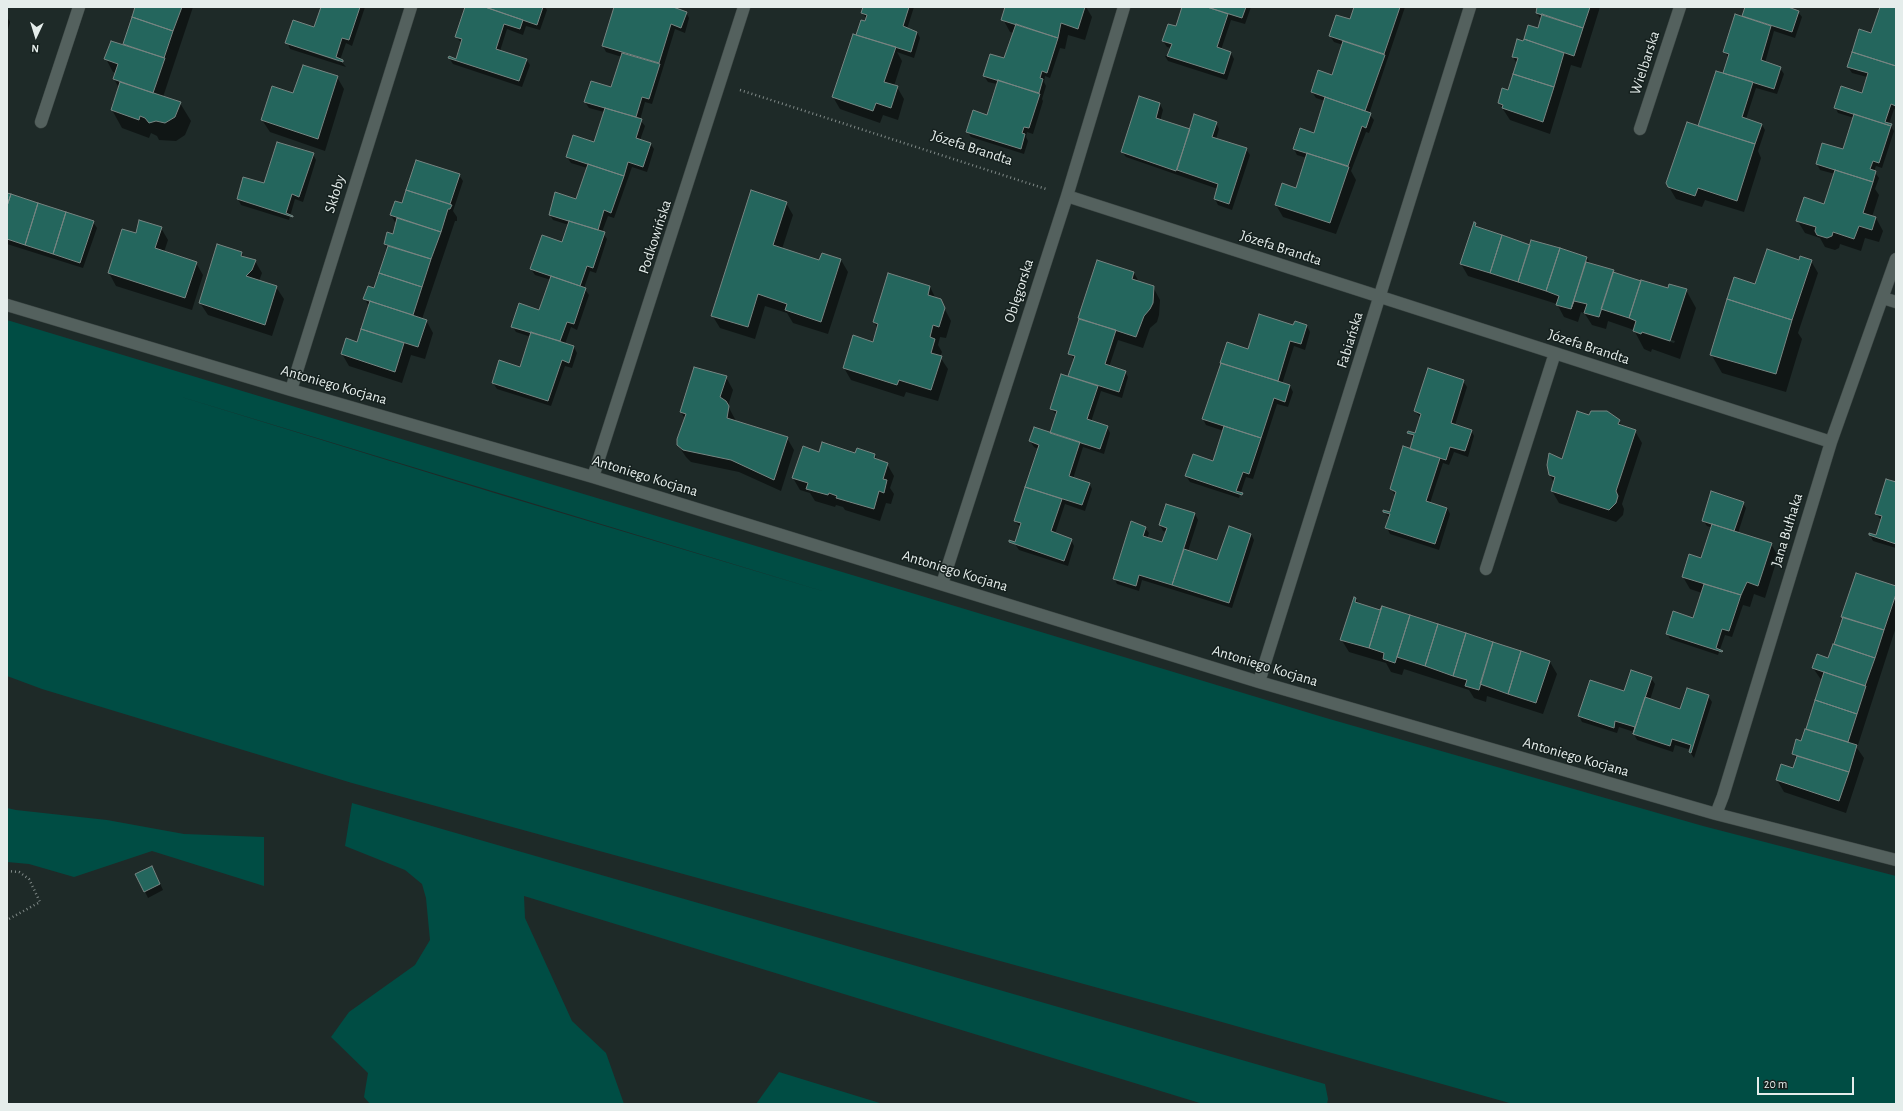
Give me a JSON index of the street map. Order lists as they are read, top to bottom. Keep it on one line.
{"streets":{"street":["Wielbarska","Józefa Brandta","Skłoby","Podkowińska","Oblęgorska","Fabiańska","Antoniego Kocjana","Jana Bułhaka"]},"crossings":[["Józefa Brandta","Podkowińska"],["Józefa Brandta","Oblęgorska"],["Józefa Brandta","Fabiańska"],["Józefa Brandta","Jana Bułhaka"],["Skłoby","Antoniego Kocjana"],["Podkowińska","Antoniego Kocjana"],["Oblęgorska","Antoniego Kocjana"],["Fabiańska","Antoniego Kocjana"],["Antoniego Kocjana","Jana Bułhaka"]],"scale_bar":"20 m","north":"bottom"}
